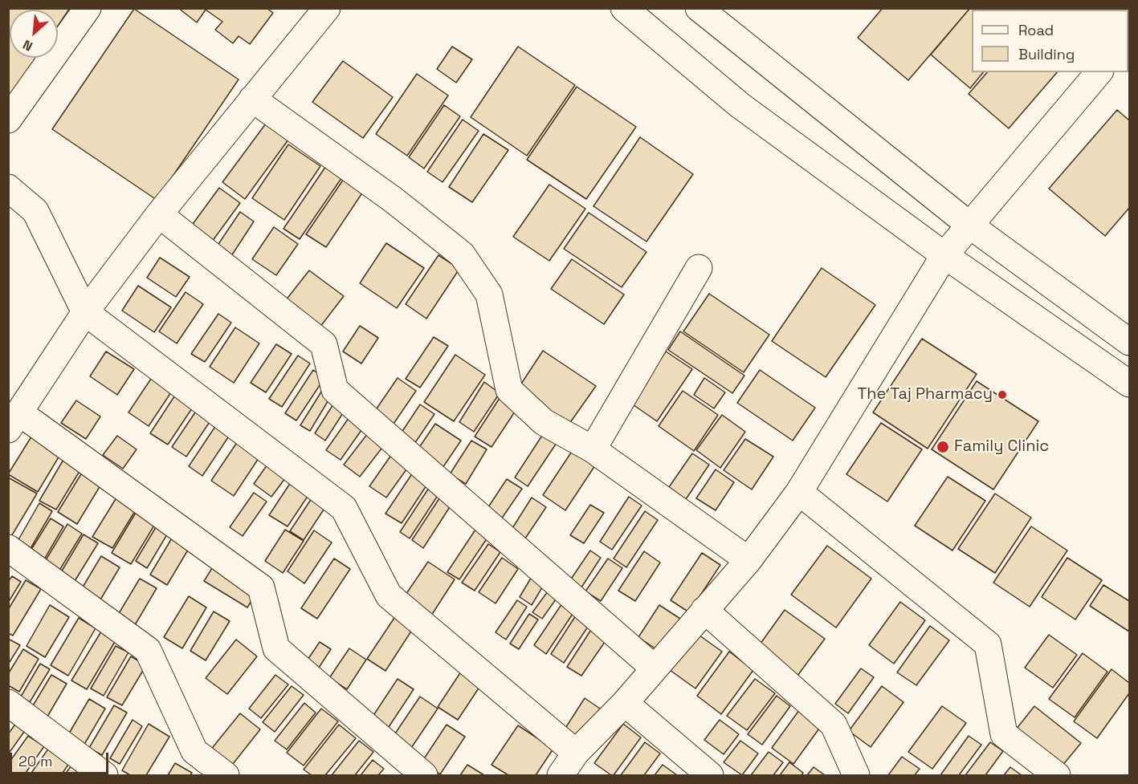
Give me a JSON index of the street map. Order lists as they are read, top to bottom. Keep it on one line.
{"places":["The Taj Pharmacy","Family Clinic"],"legend":["Road","Building"],"scale_bar":"20 m","north":"bottom left"}
